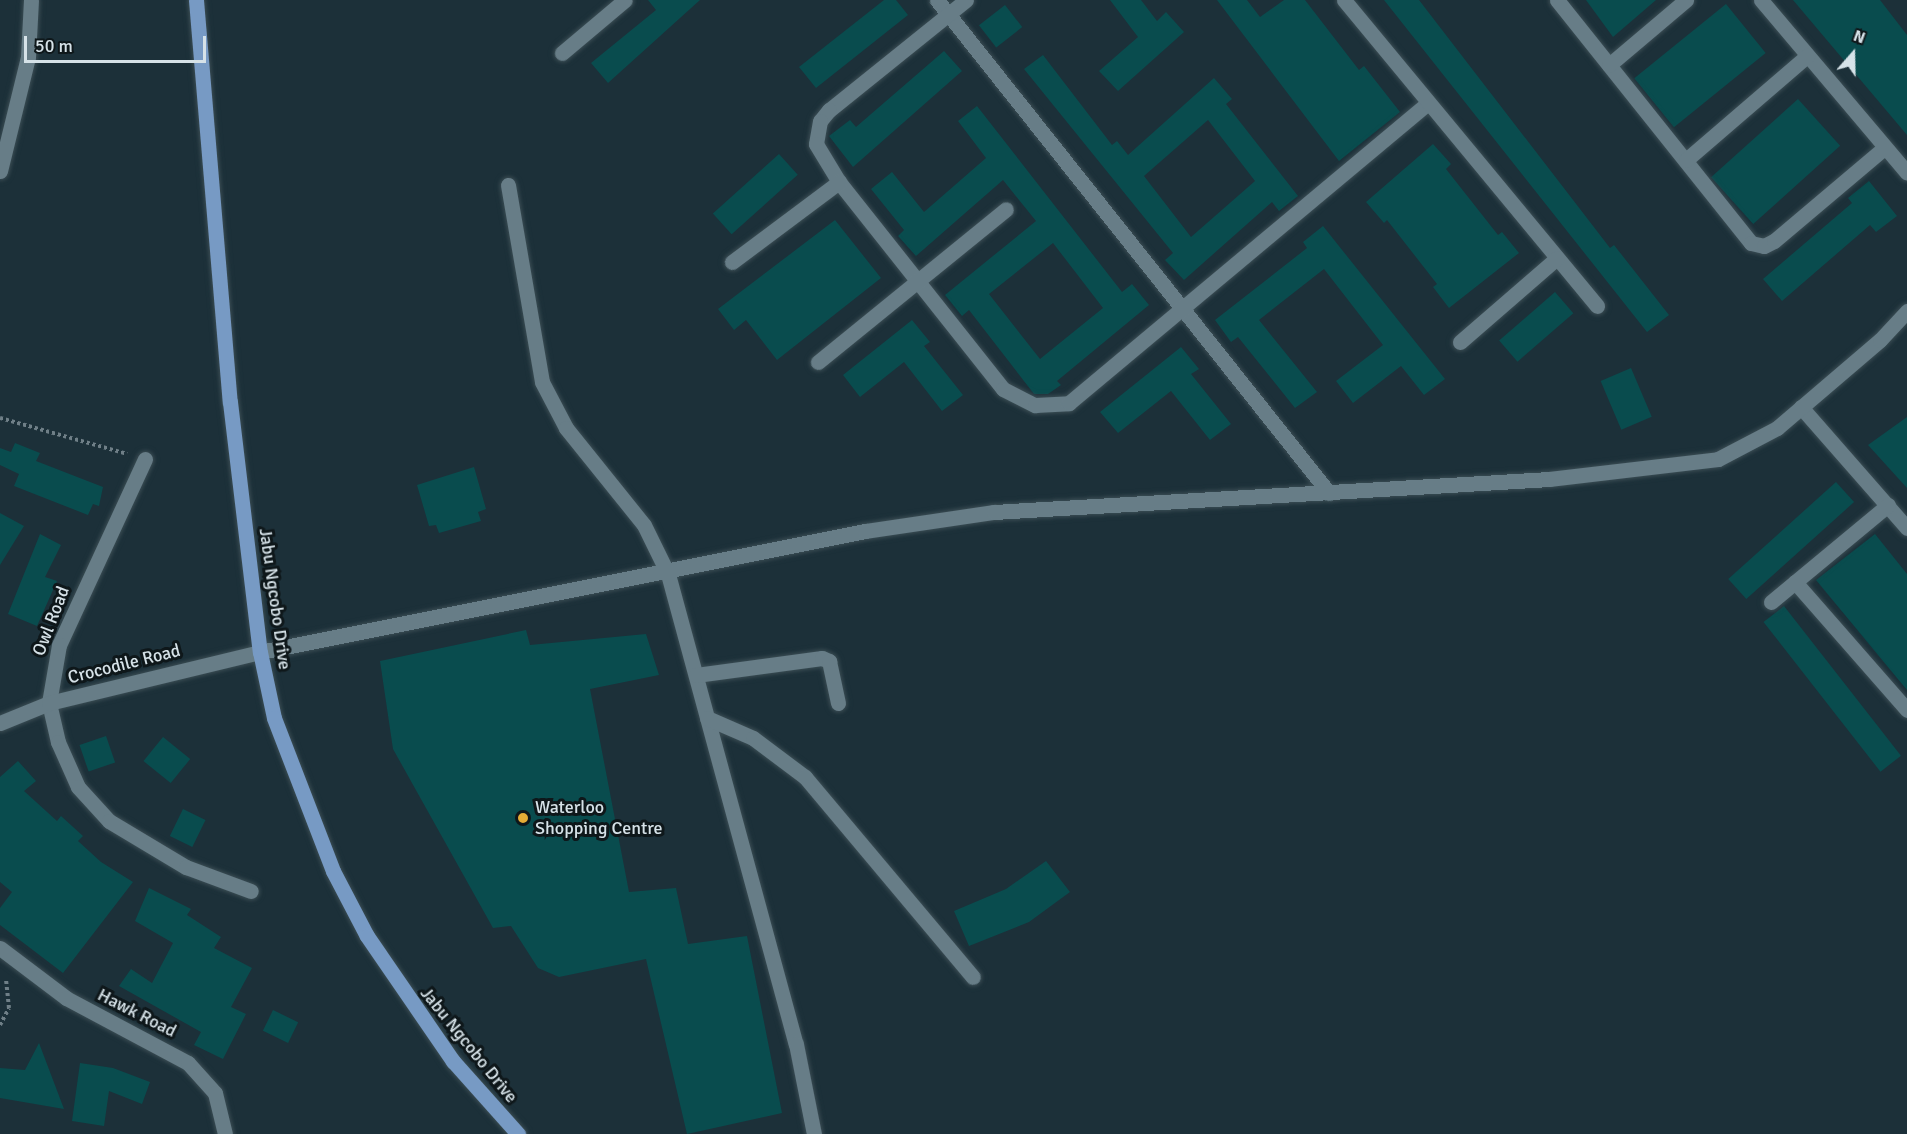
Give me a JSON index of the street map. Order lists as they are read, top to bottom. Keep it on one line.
{"streets":{"main road":["Jabu Ngcobo Drive"],"street":["Owl Road","Crocodile Road","Hawk Road"]},"crossings":[["Jabu Ngcobo Drive","Crocodile Road"],["Owl Road","Crocodile Road"]],"places":["Waterloo Shopping Centre"],"scale_bar":"50 m","north":"top"}
